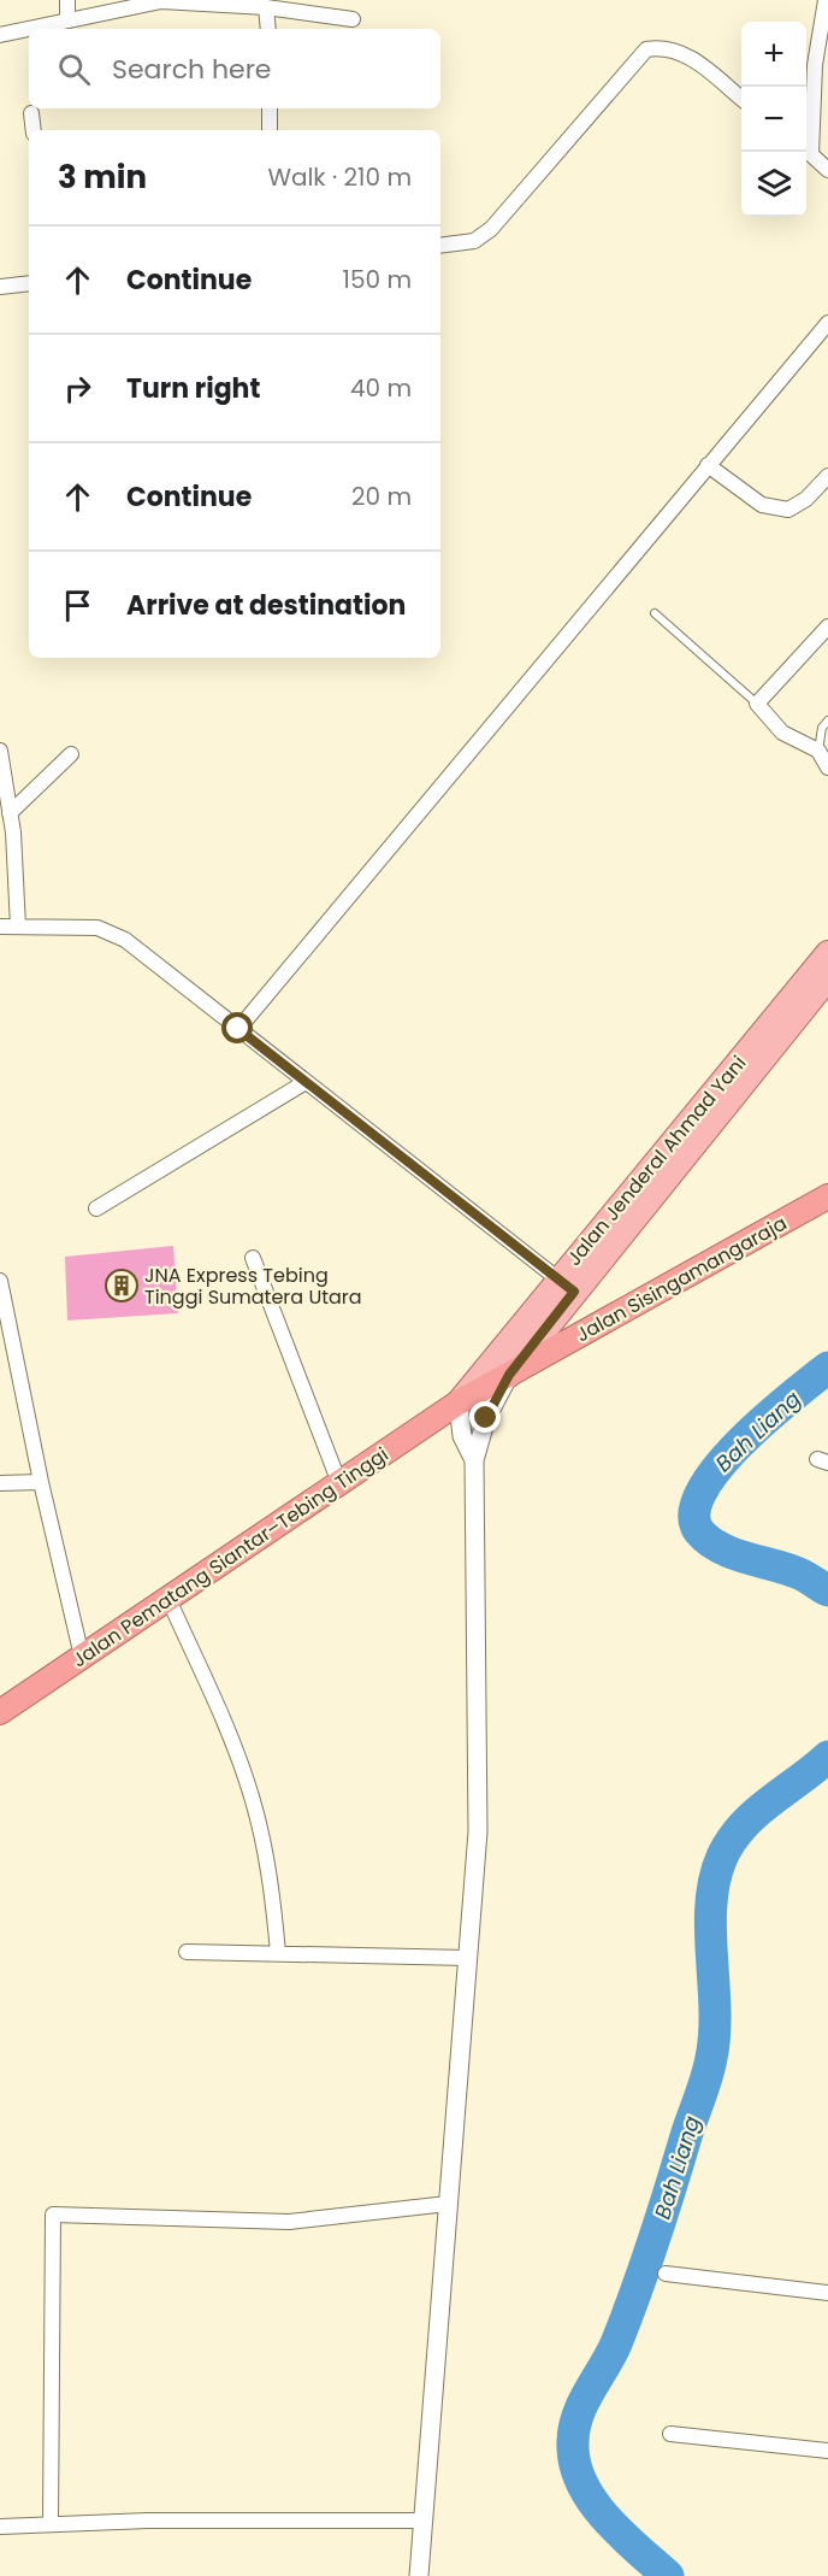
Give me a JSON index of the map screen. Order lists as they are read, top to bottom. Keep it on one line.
{"streets":{"highway":["Jalan Sisingamangaraja","Jalan Pematang Siantar–Tebing Tinggi"],"main road":["Jalan Jenderal Ahmad Yani"]},"crossings":[["Jalan Jenderal Ahmad Yani","Jalan Sisingamangaraja"],["Jalan Jenderal Ahmad Yani","Jalan Pematang Siantar–Tebing Tinggi"],["Jalan Sisingamangaraja","Jalan Pematang Siantar–Tebing Tinggi"]],"water":["Bah Liang"],"places":{"building":["JNA Express Tebing Tinggi Sumatera Utara"]},"page":{"map_buttons":["+","−"],"search":"Search here","heading":["3 min","Walk · 210 m"],"list":[["Continue","150 m"],["Turn right","40 m"],["Continue","20 m"],"Arrive at destination"]}}
